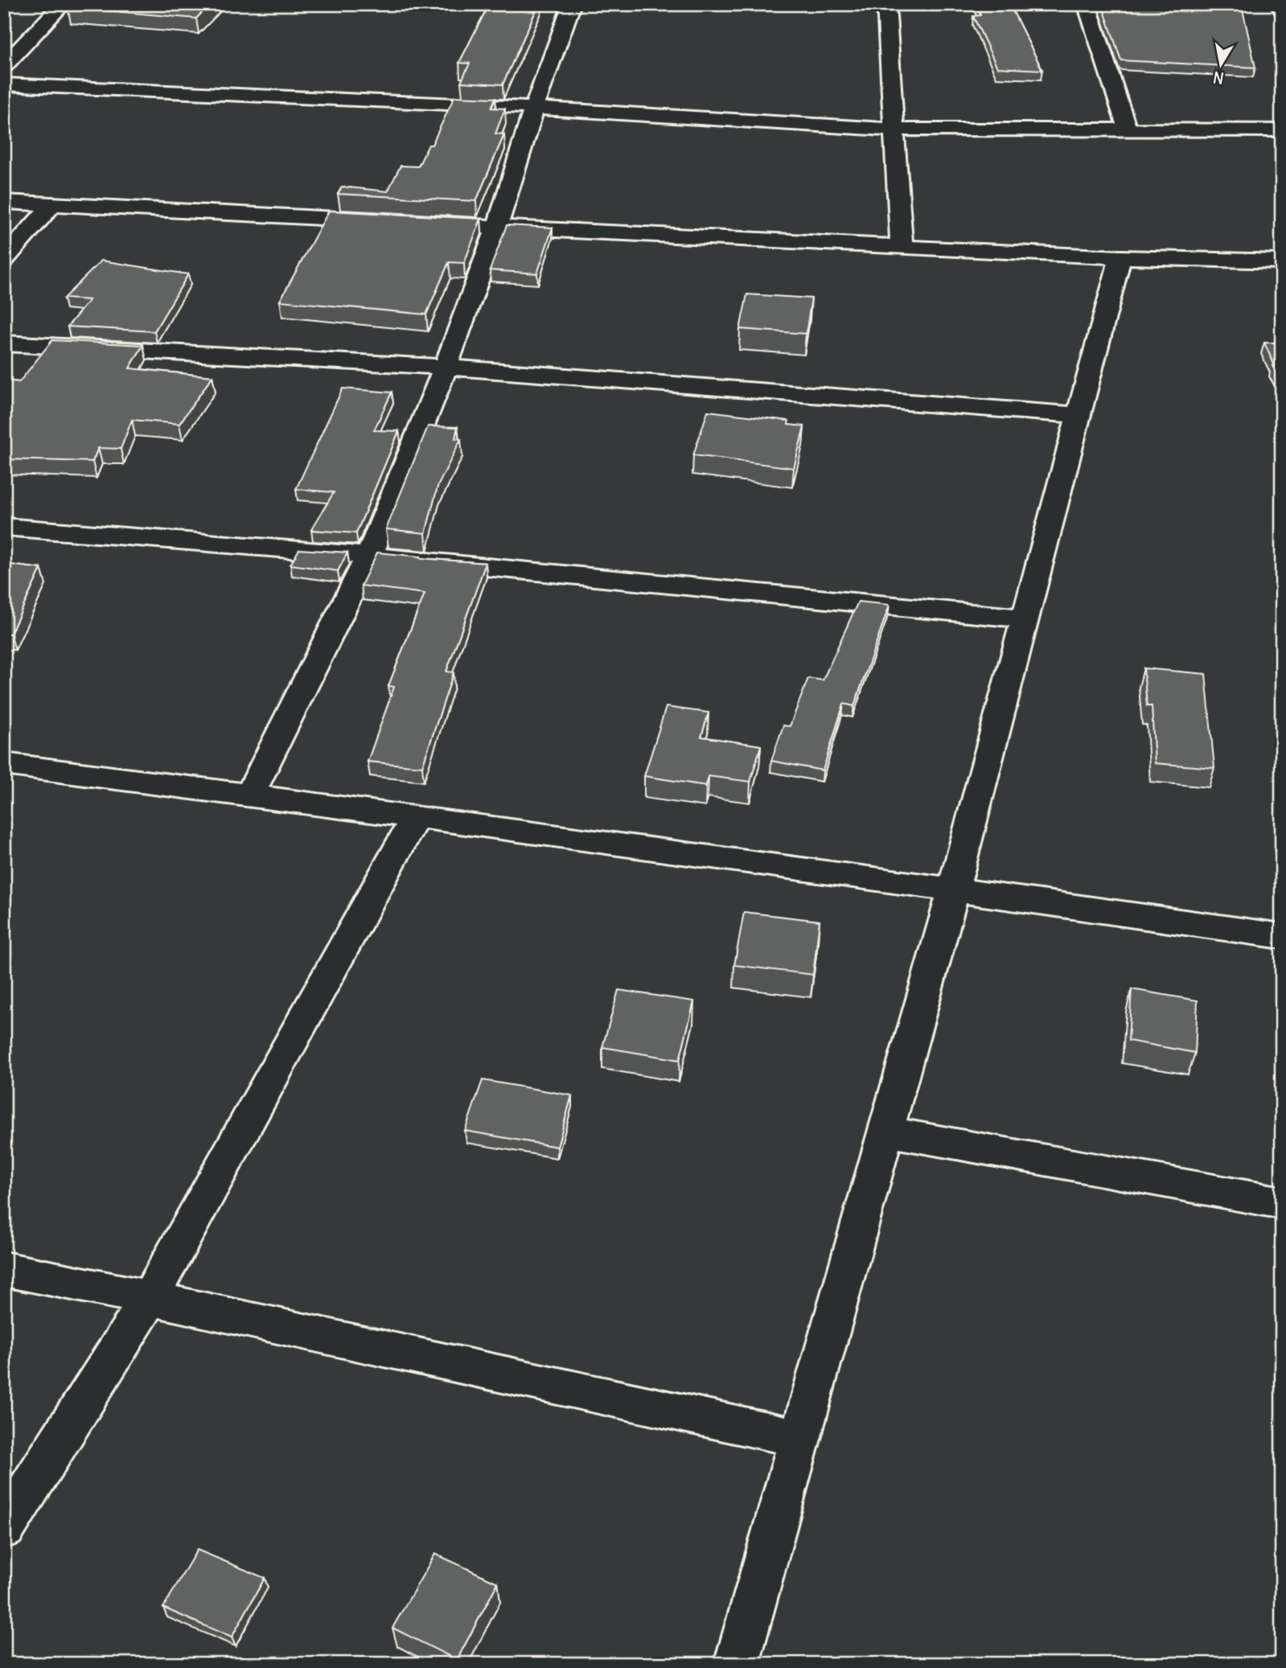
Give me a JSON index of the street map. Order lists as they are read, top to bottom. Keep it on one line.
{"north":"bottom"}
